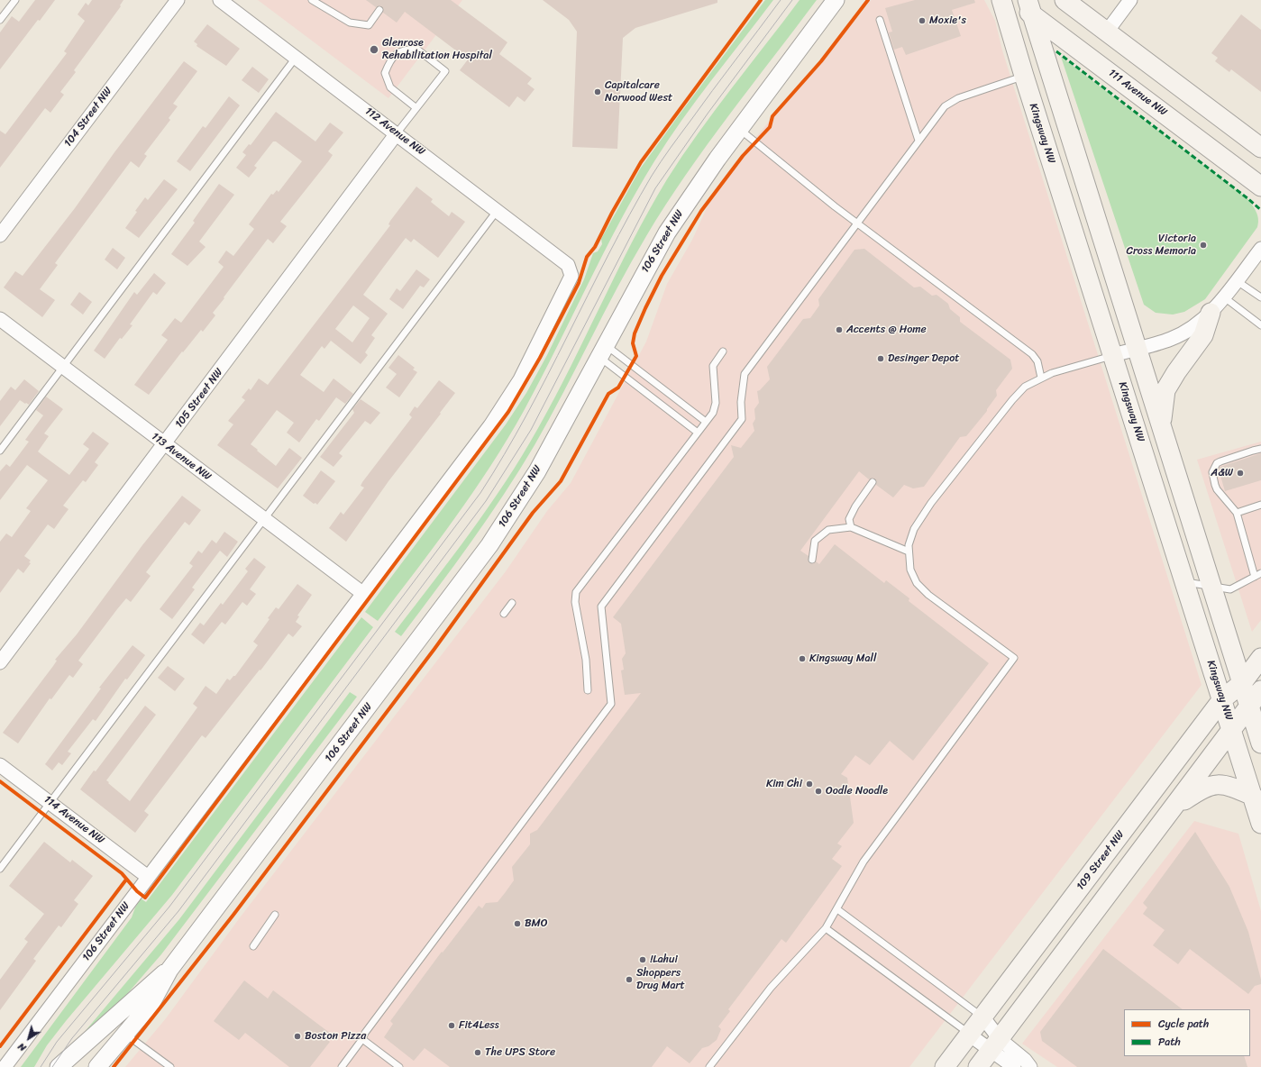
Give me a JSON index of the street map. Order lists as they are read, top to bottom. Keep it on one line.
{"streets":{"main road":["111 Avenue NW","Kingsway NW","109 Street NW"],"street":["104 Street NW","112 Avenue NW","106 Street NW","105 Street NW","113 Avenue NW","114 Avenue NW"]},"crossings":[["112 Avenue NW","106 Street NW"],["112 Avenue NW","105 Street NW"],["Kingsway NW","109 Street NW"],["106 Street NW","113 Avenue NW"],["106 Street NW","114 Avenue NW"],["105 Street NW","113 Avenue NW"]],"places":["Moxie's","Glenrose Rehabilitation Hospital","Capitalcare Norwood West","Victoria Cross Memoria","Accents @ Home","Desinger Depot","A&W","Kingsway Mall","Kim Chi","Oodle Noodle","BMO","!Lahui","Shoppers Drug Mart","Fit4Less","Boston Pizza","The UPS Store"],"legend":["Cycle path","Path"],"north":"bottom left"}
